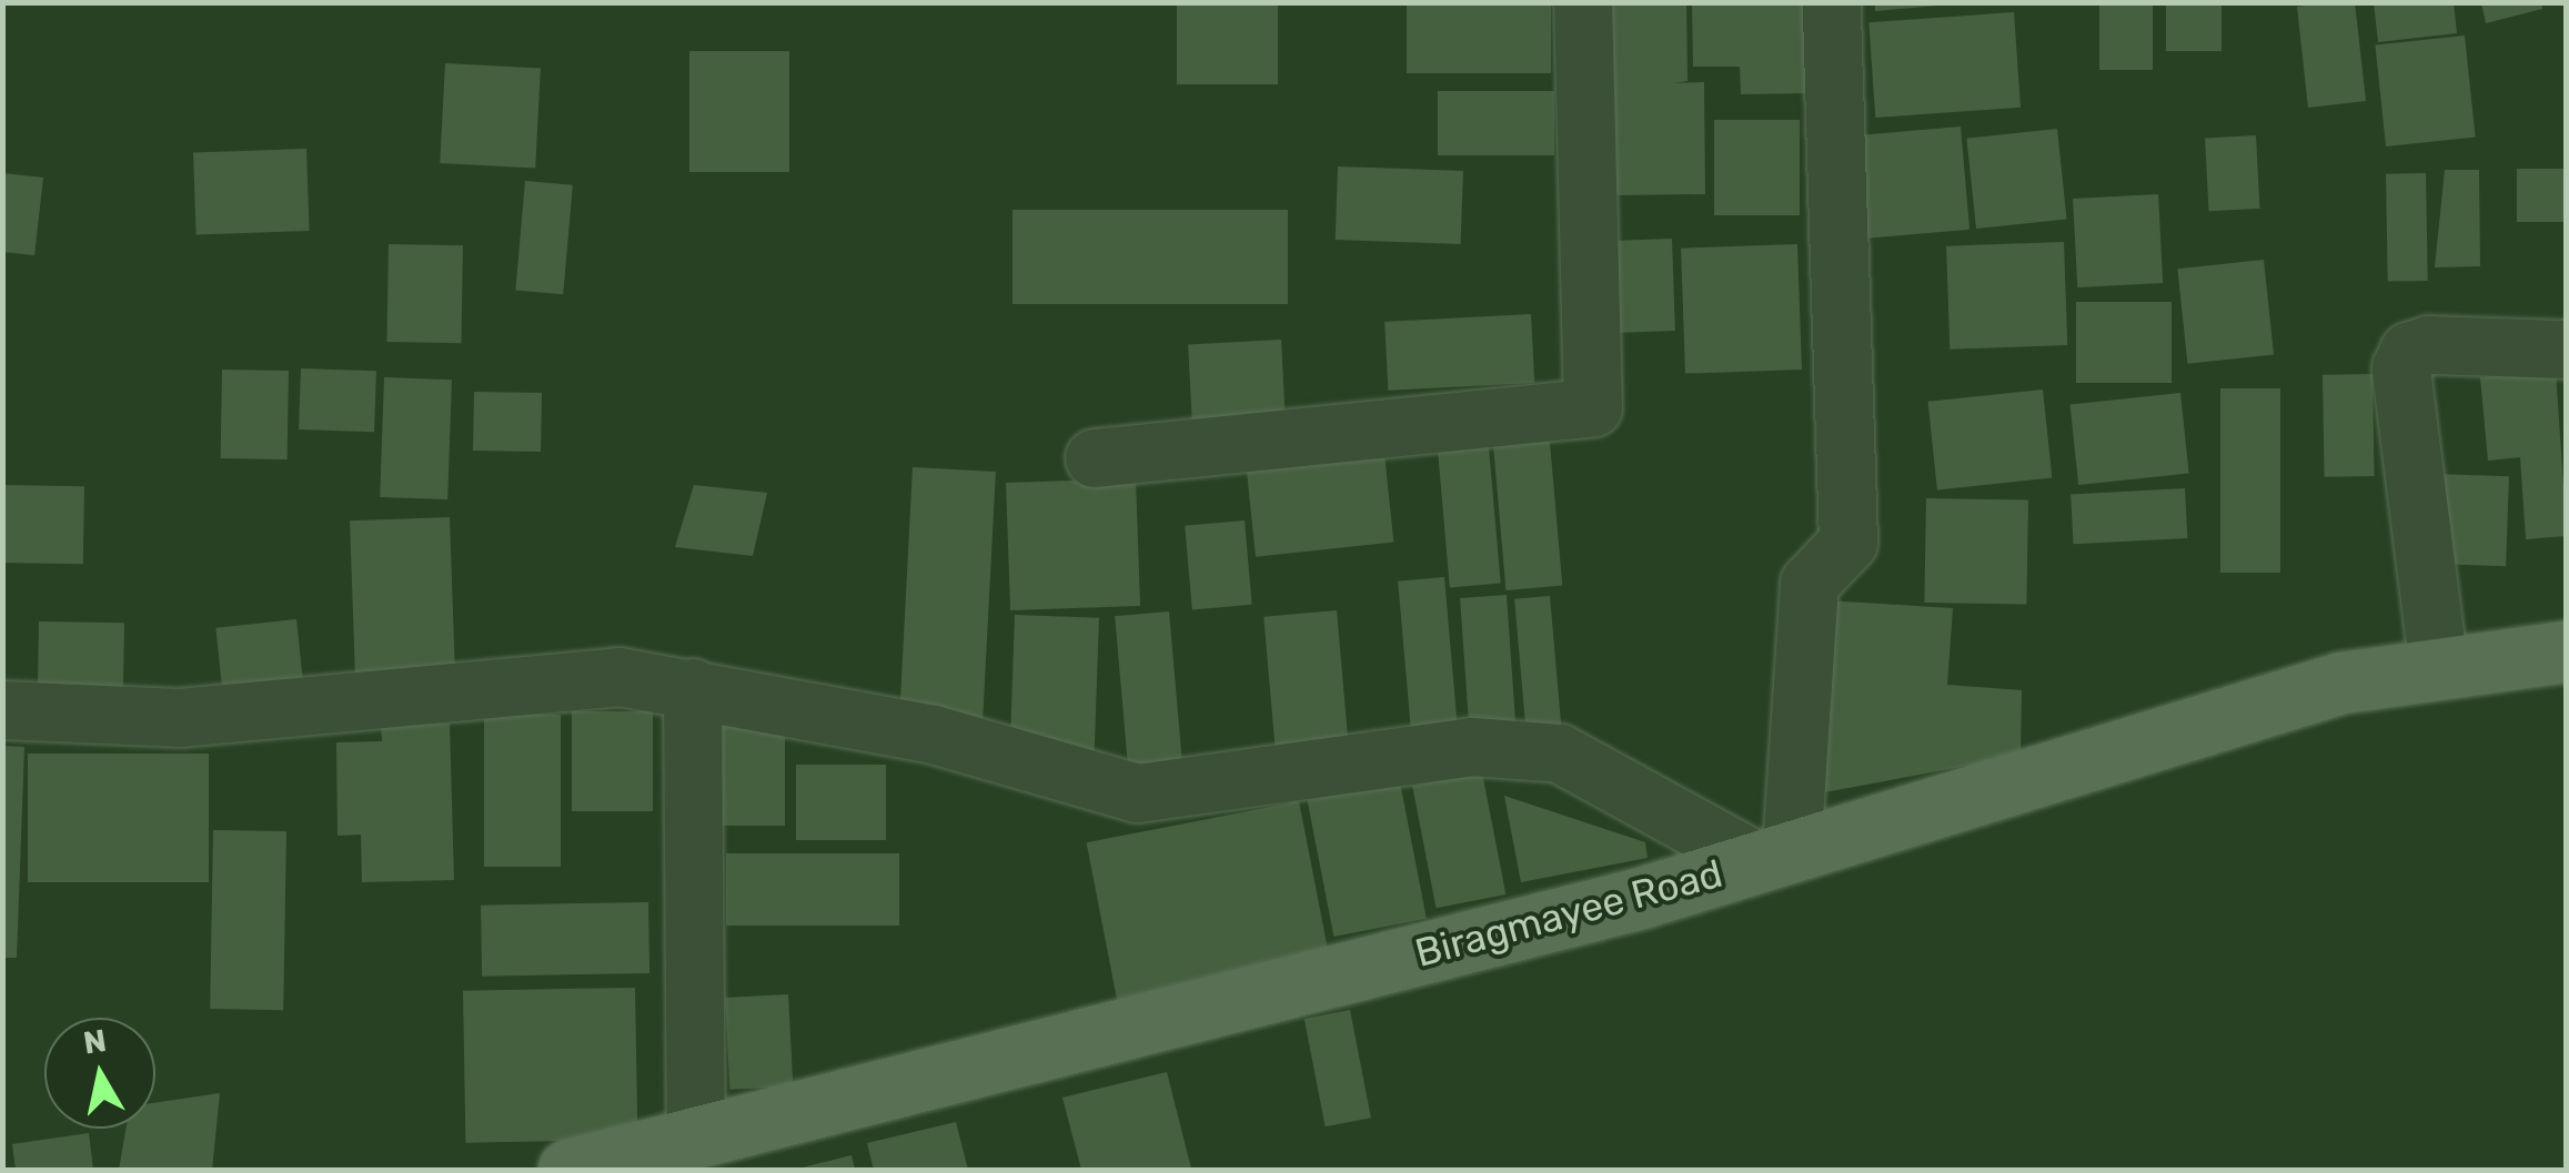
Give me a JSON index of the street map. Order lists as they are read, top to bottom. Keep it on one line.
{"streets":{"main road":["Biragmayee Road"]},"north":"top"}
